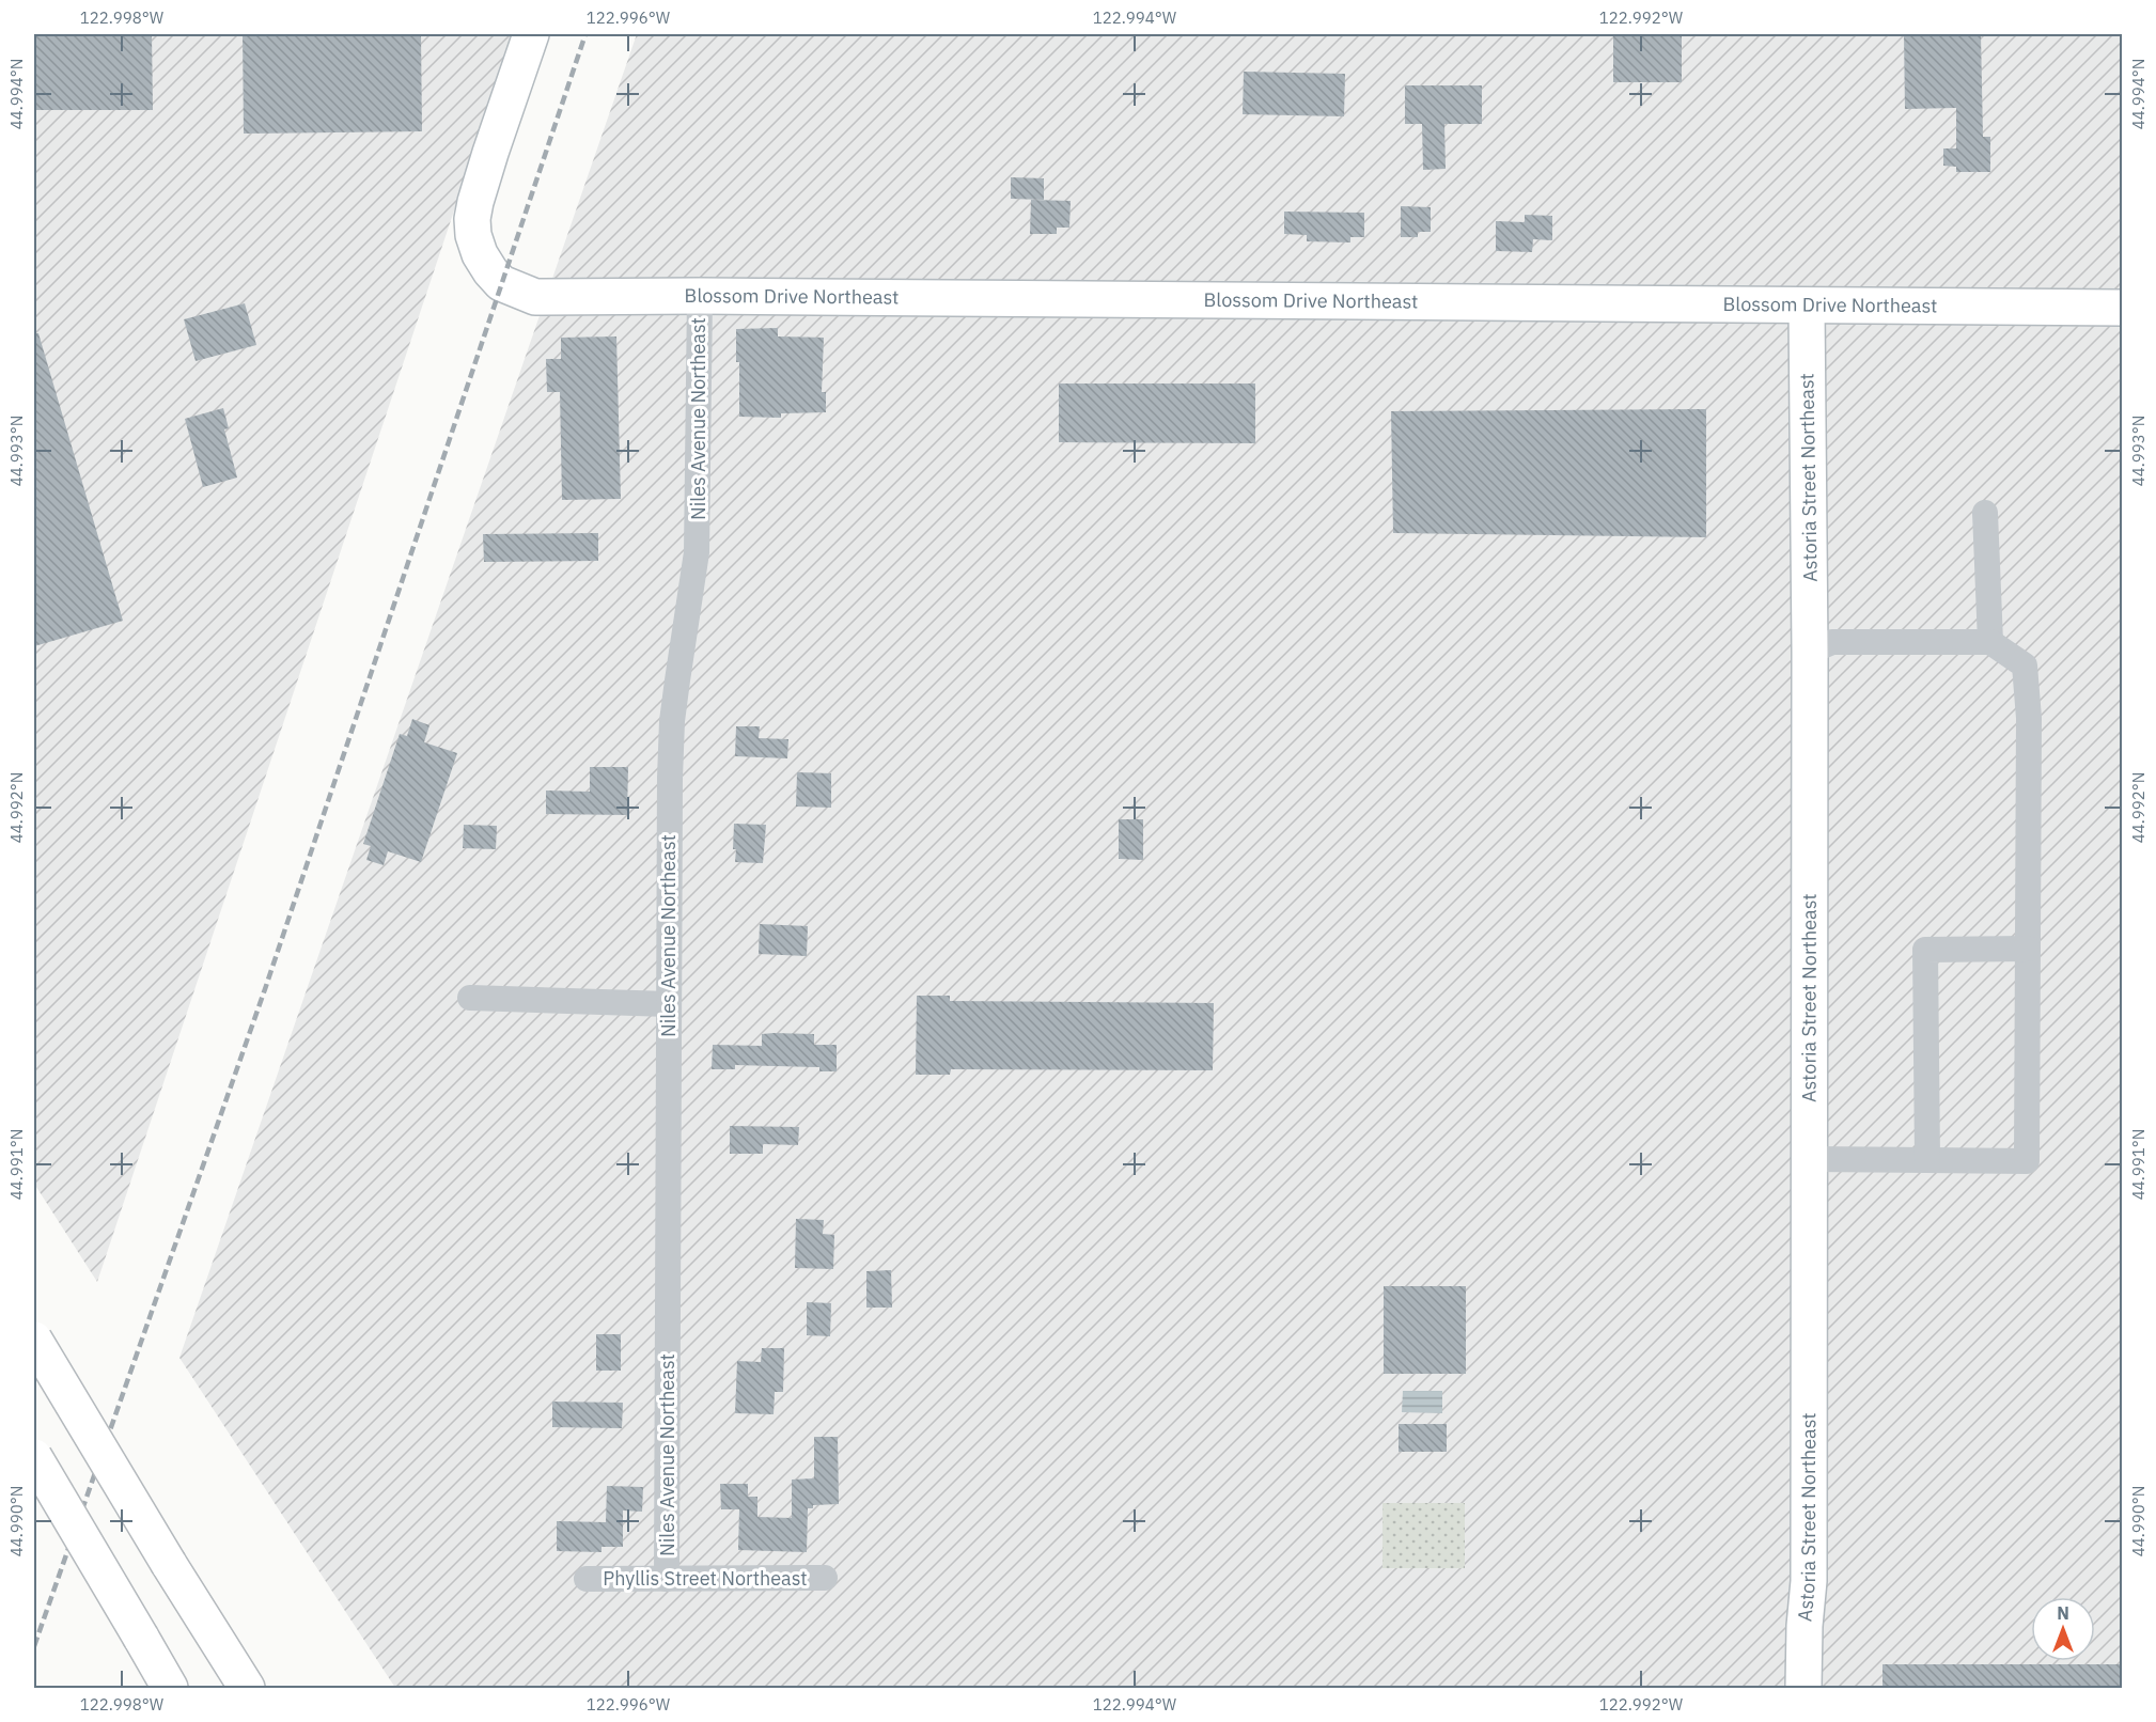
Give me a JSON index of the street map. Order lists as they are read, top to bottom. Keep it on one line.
{"streets":{"main road":["Blossom Drive Northeast","Astoria Street Northeast"],"street":["Niles Avenue Northeast","Phyllis Street Northeast"]},"crossings":[["Blossom Drive Northeast","Niles Avenue Northeast"],["Blossom Drive Northeast","Astoria Street Northeast"],["Niles Avenue Northeast","Phyllis Street Northeast"]],"north":"top","coordinates":["122.998°W","122.996°W","122.994°W","122.992°W","44.994°N","44.993°N","44.992°N","44.991°N","44.990°N"]}
